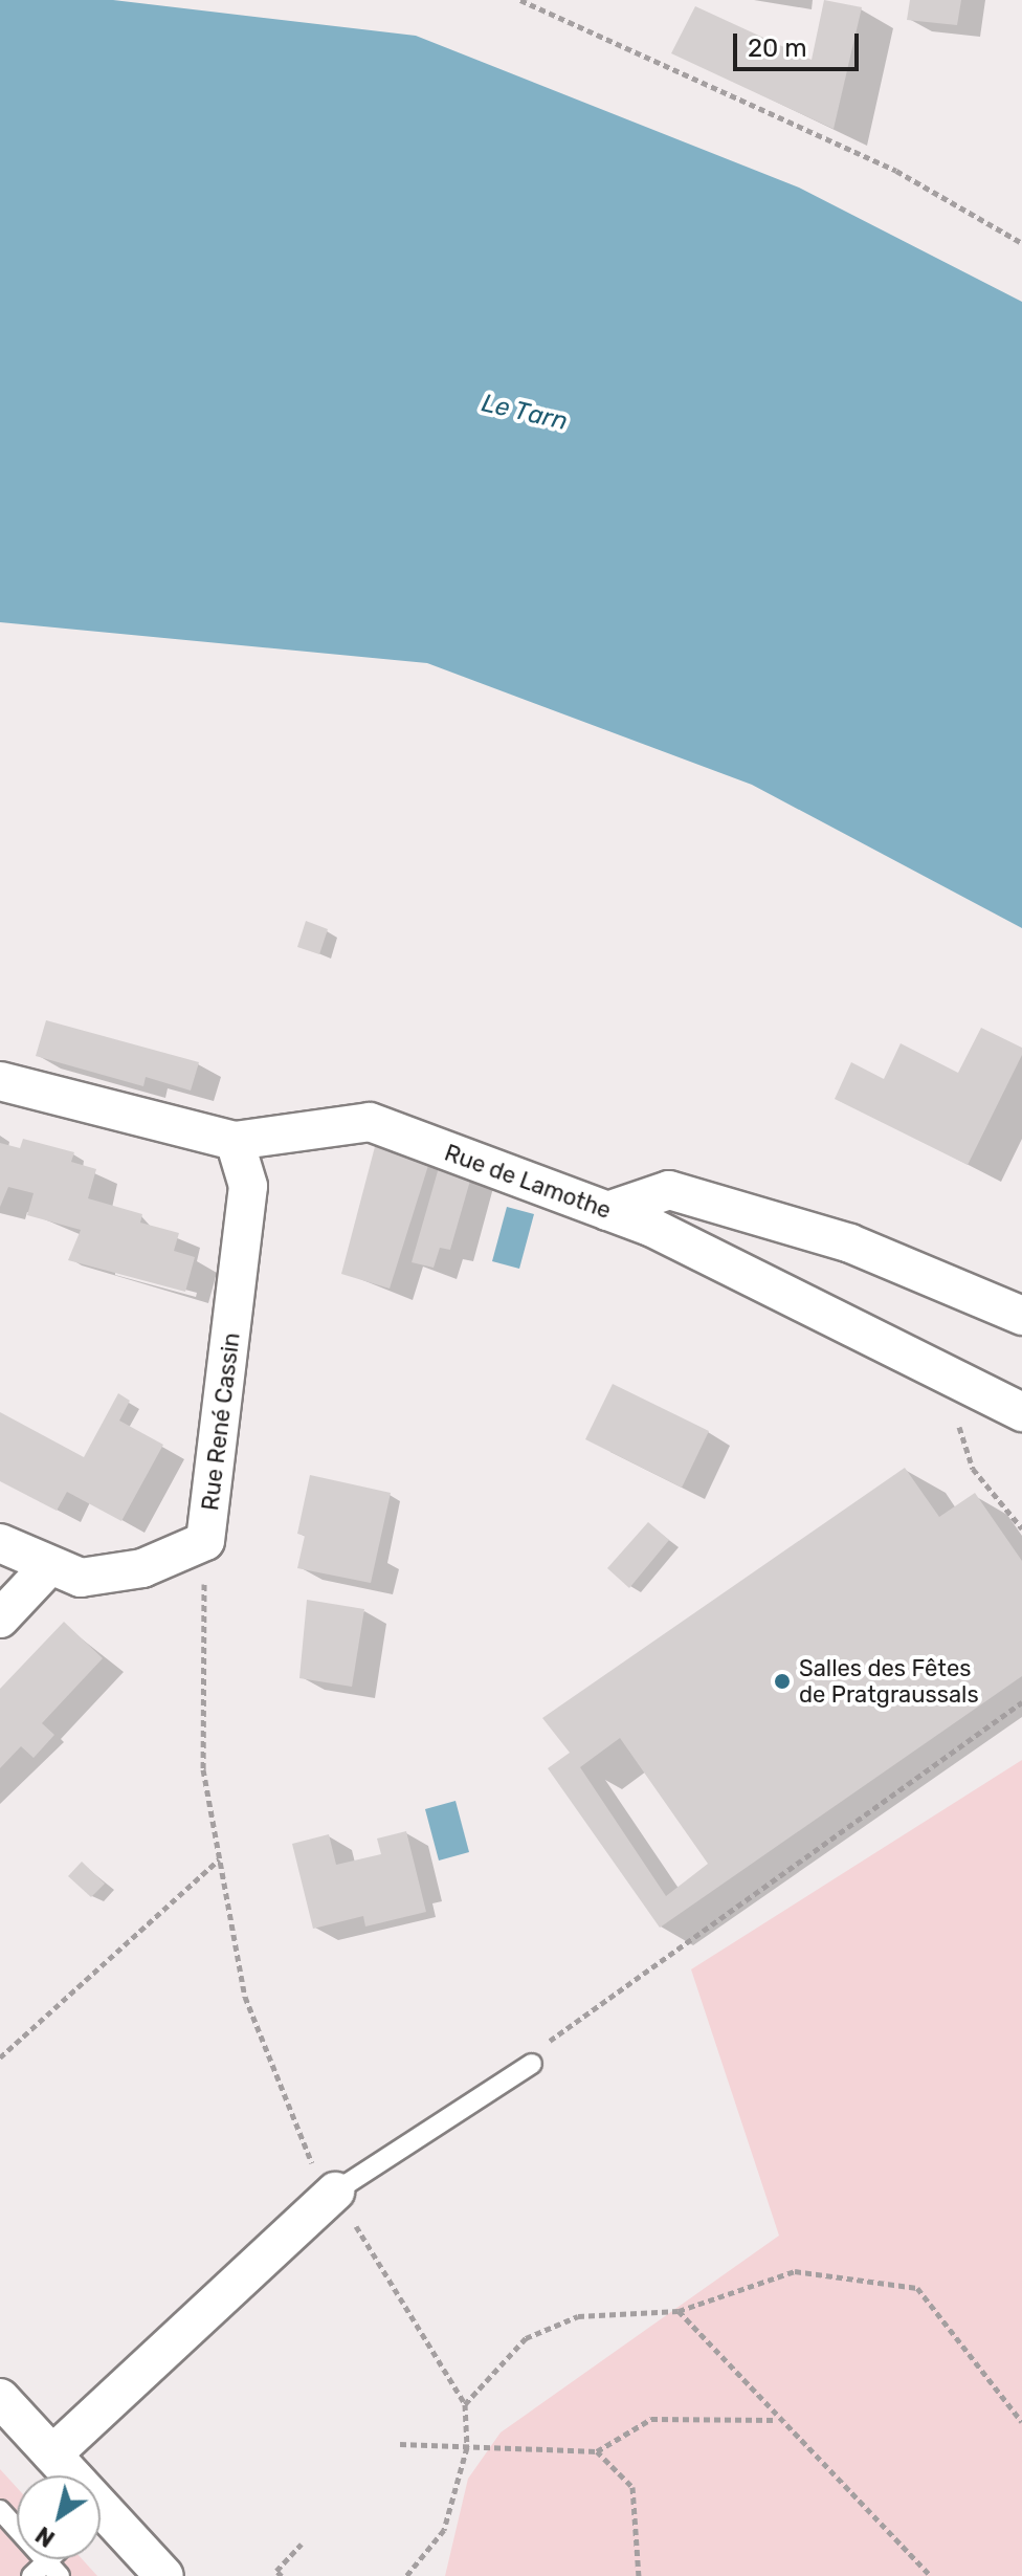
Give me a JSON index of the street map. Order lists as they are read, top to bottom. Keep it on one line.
{"streets":{"street":["Rue de Lamothe","Rue René Cassin"]},"crossings":[["Rue de Lamothe","Rue René Cassin"]],"water":["Le Tarn"],"places":["Salles des Fêtes de Pratgraussals"],"scale_bar":"20 m","north":"bottom left"}
